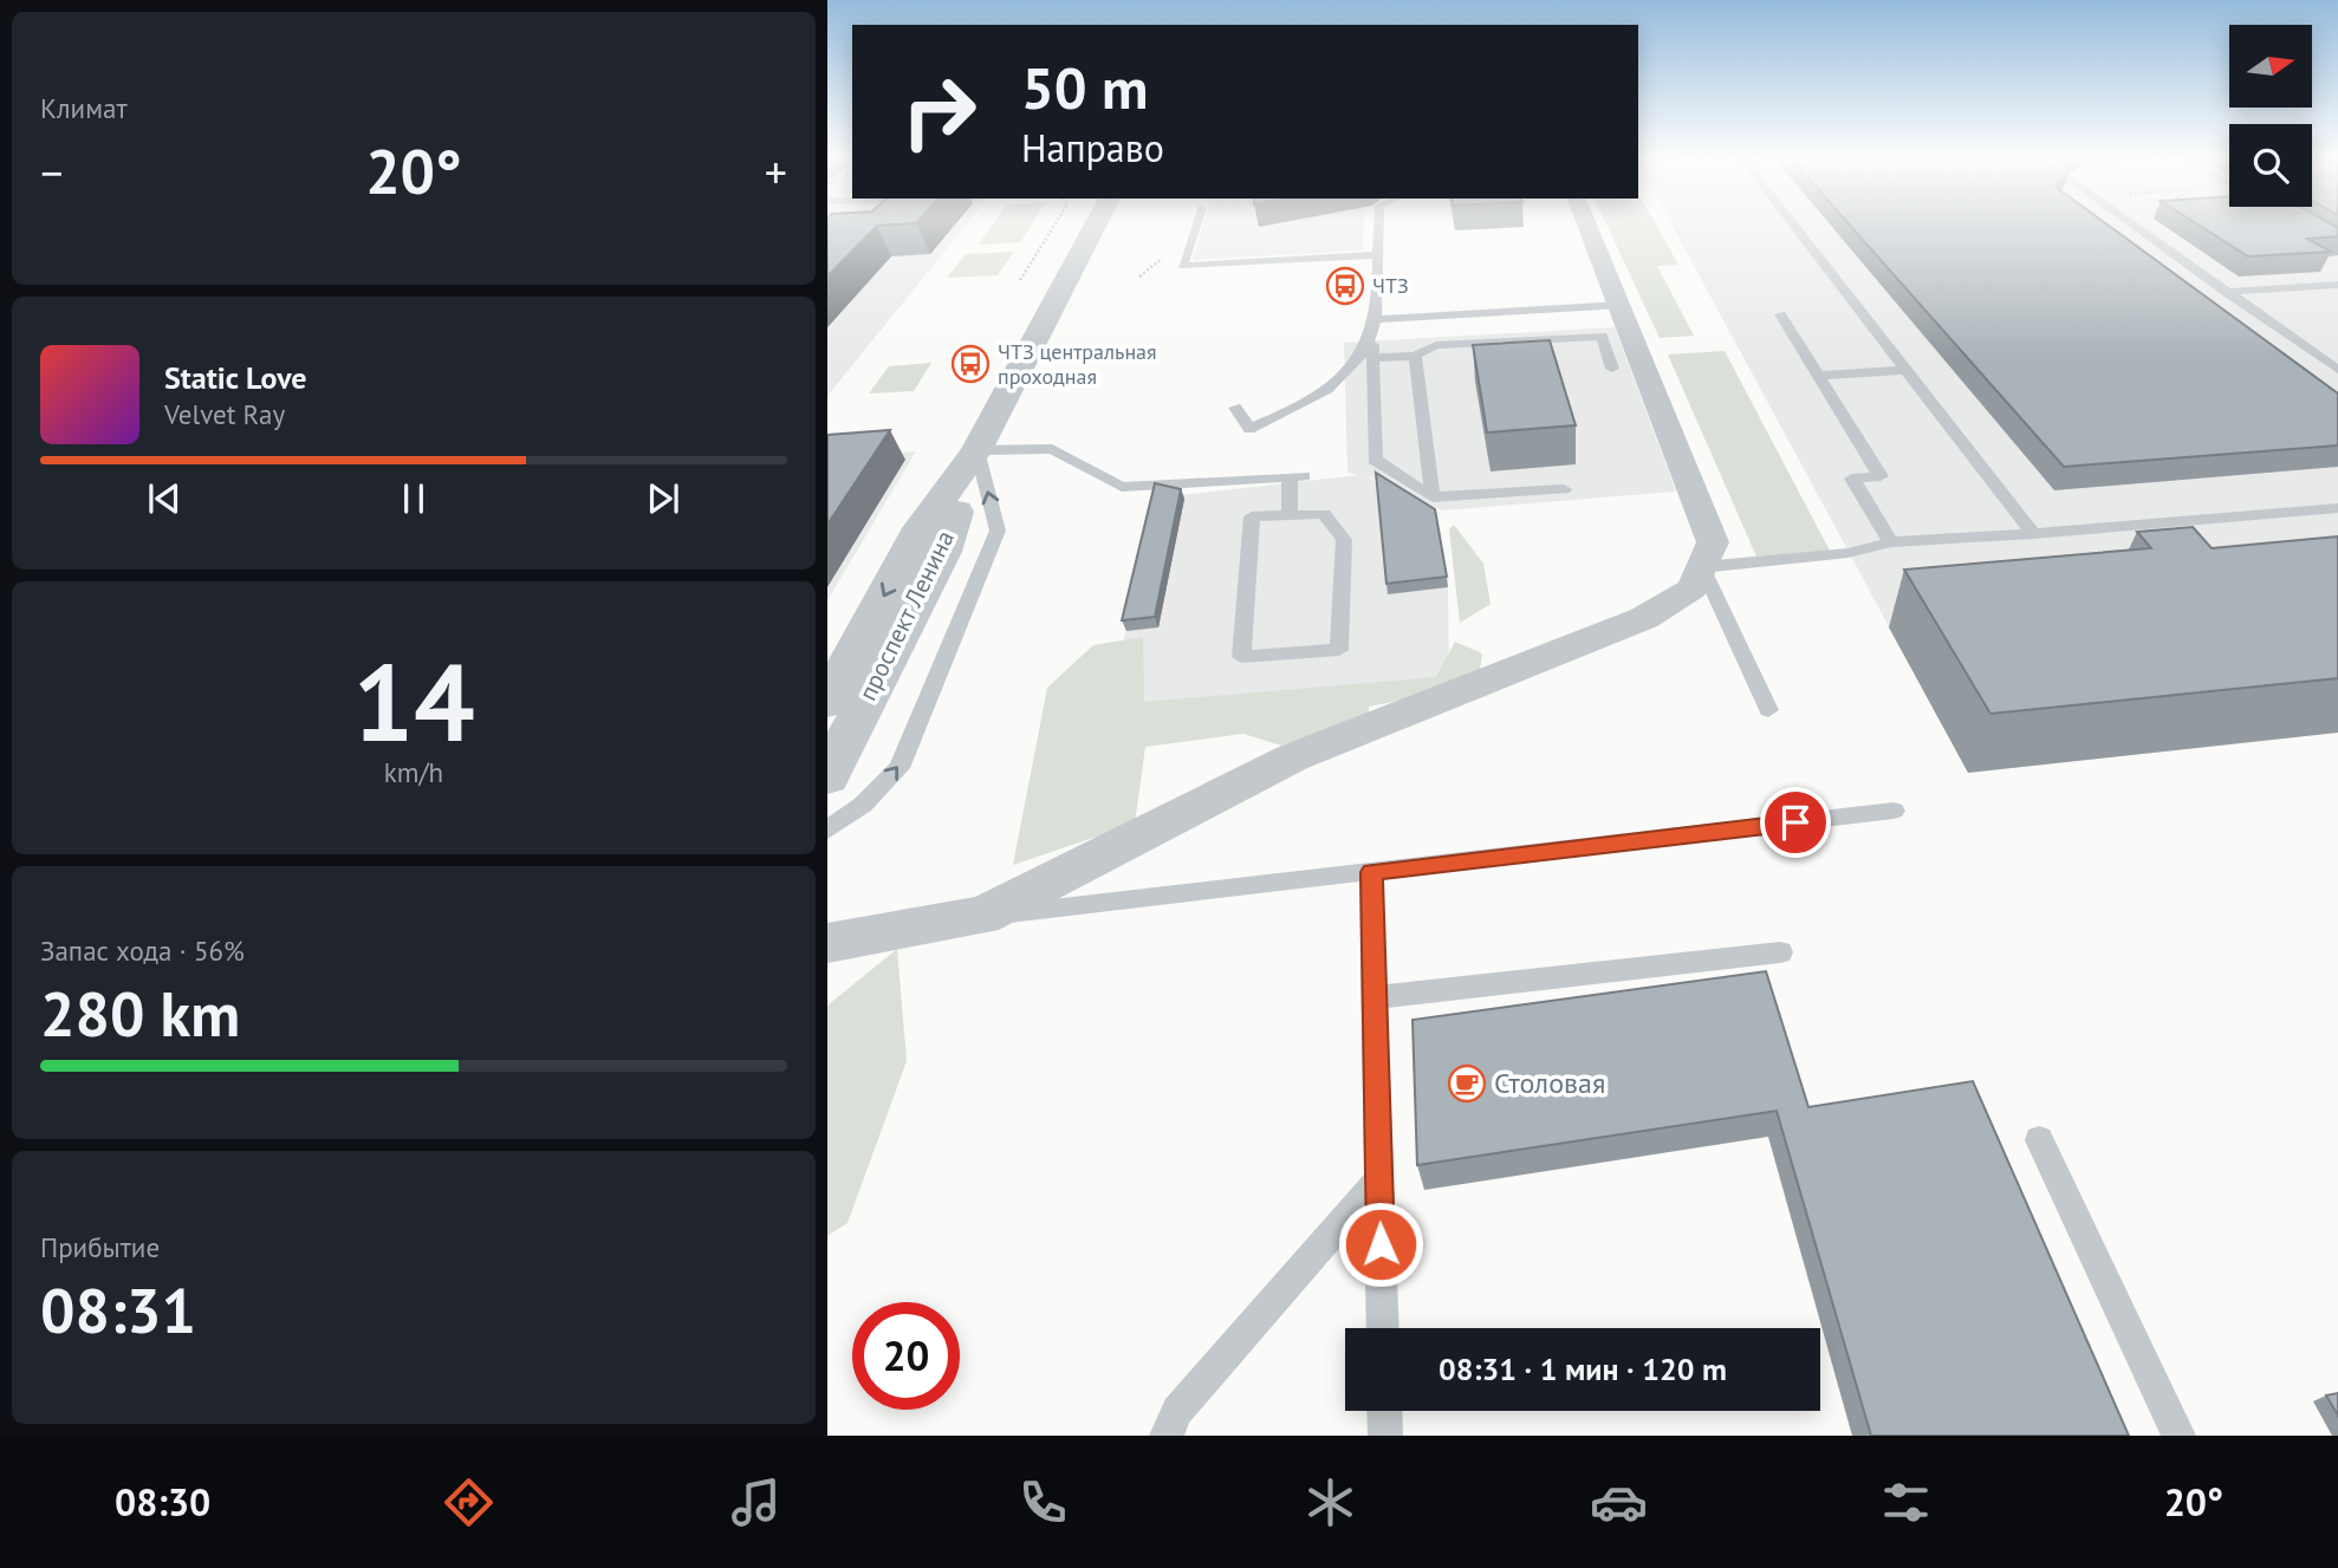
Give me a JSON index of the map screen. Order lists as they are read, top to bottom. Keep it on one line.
{"streets":{"street":["проспект Ленина"]},"places":{"bus stop":["ЧТЗ","ЧТЗ центральная проходная"],"cafe":["Столовая"]},"north":"right","page":{"tile":["Климат",["14","km/h"],["Запас хода · 56%","280 km"],["Прибытие","08:31"]],"turn":["50 m","Направо"],"heat":["−","20°","+"],"song":["Static Love","Velvet Ray"],"limit":"20","trip":"08:31 · 1 мин · 120 m","tabs":["08:30","20°"]}}
